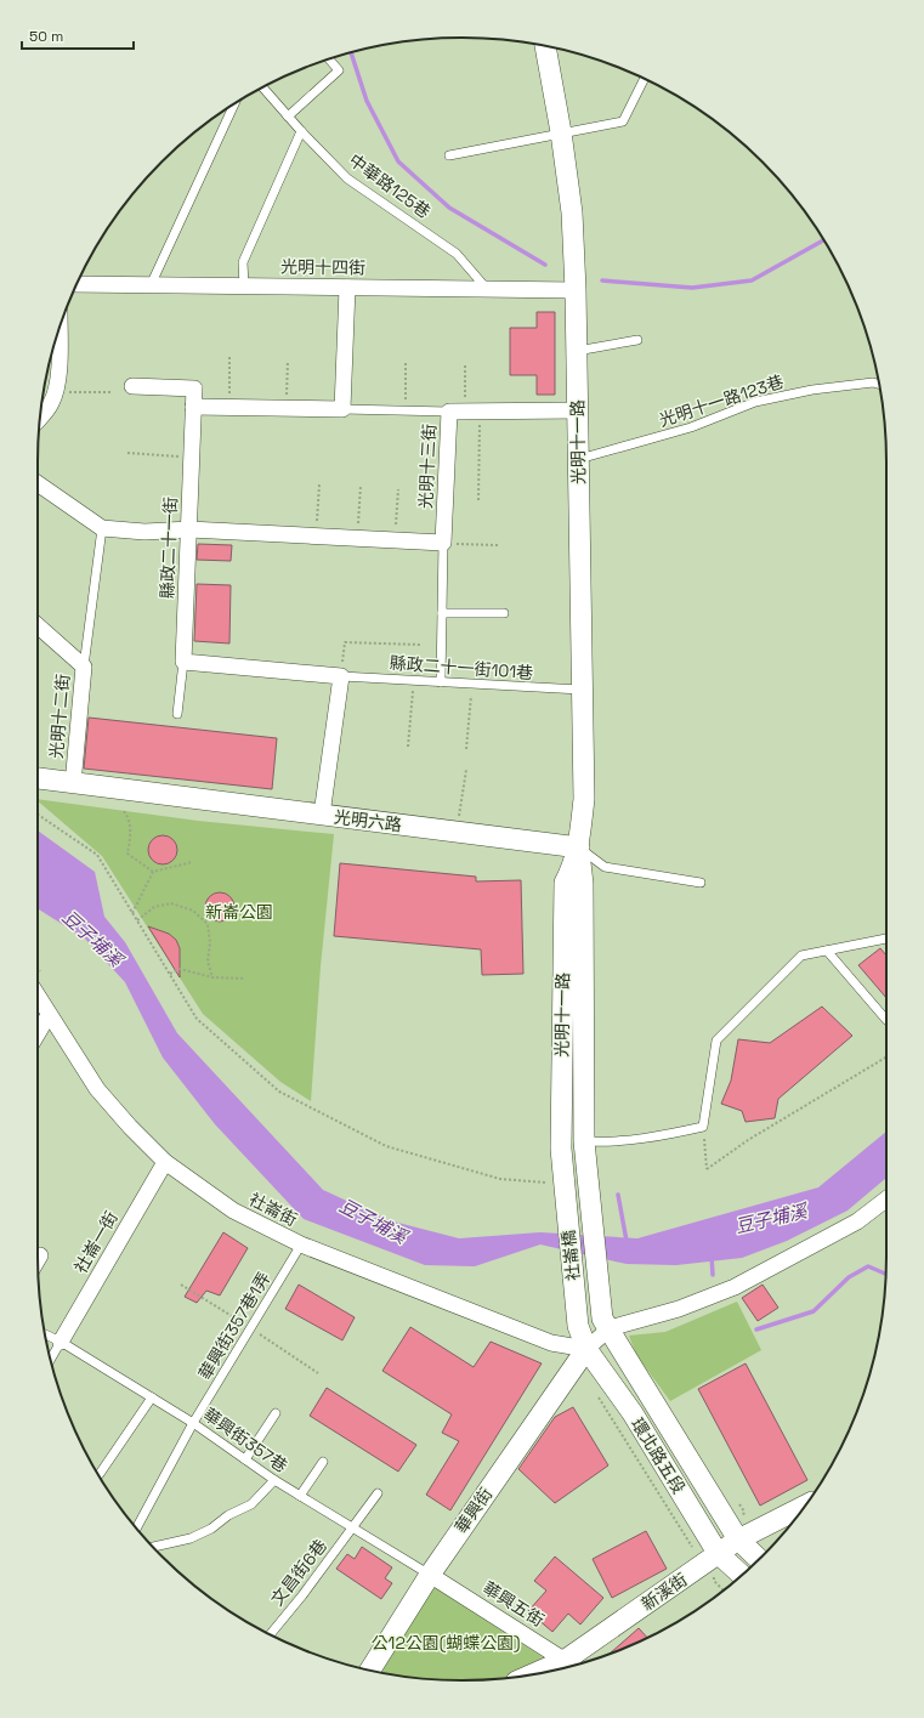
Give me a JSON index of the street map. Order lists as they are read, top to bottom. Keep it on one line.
{"streets":{"street":["光明十四街","光明十一路","光明十三街","縣政二十一街","光明十二街","光明六路","社崙街","社崙一街","社崙橋","環北路五段","華興街","新溪街","華興五街"],"lane":["中華路125巷","光明十一路123巷","縣政二十一街101巷","華興街357巷1弄","華興街357巷","文昌街6巷"]},"crossings":[["中華路125巷","光明十四街"],["光明十四街","光明十一路"],["光明十一路123巷","光明十一路"],["光明十一路","縣政二十一街101巷"],["光明十一路","光明六路"],["光明十一路","社崙橋"],["光明十二街","光明六路"],["社崙街","社崙一街"],["社崙街","華興街357巷1弄"],["社崙街","環北路五段"],["社崙街","華興街"],["社崙一街","華興街357巷"],["社崙橋","環北路五段"],["華興街357巷1弄","華興街357巷"],["華興街357巷","華興街"],["華興街357巷","文昌街6巷"],["華興街357巷","華興五街"],["環北路五段","華興街"],["環北路五段","新溪街"],["華興街","華興五街"],["新溪街","華興五街"]],"water":["豆子埔溪"],"parks":["新崙公園","公12公園(蝴蝶公園)"],"scale_bar":"50 m"}
